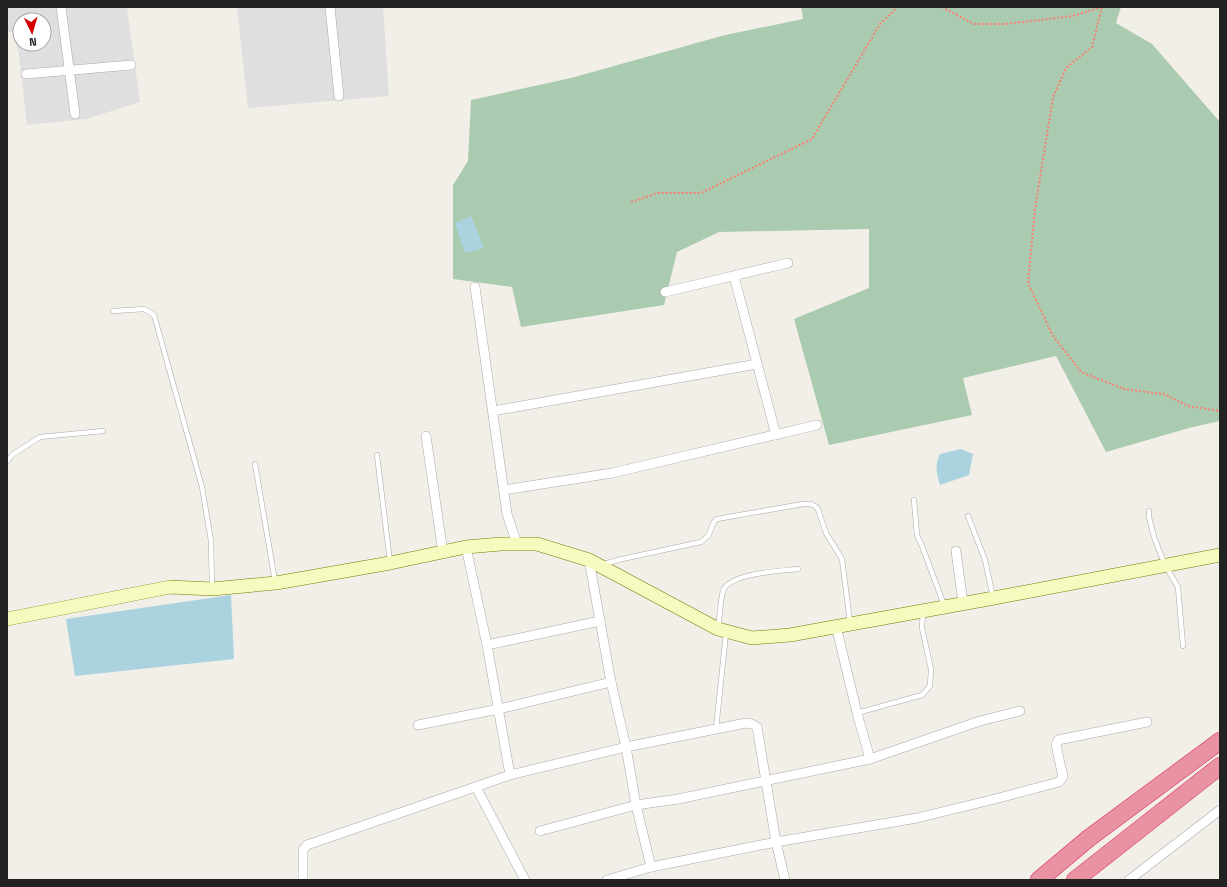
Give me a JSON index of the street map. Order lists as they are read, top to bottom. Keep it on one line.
{"north":"bottom"}
